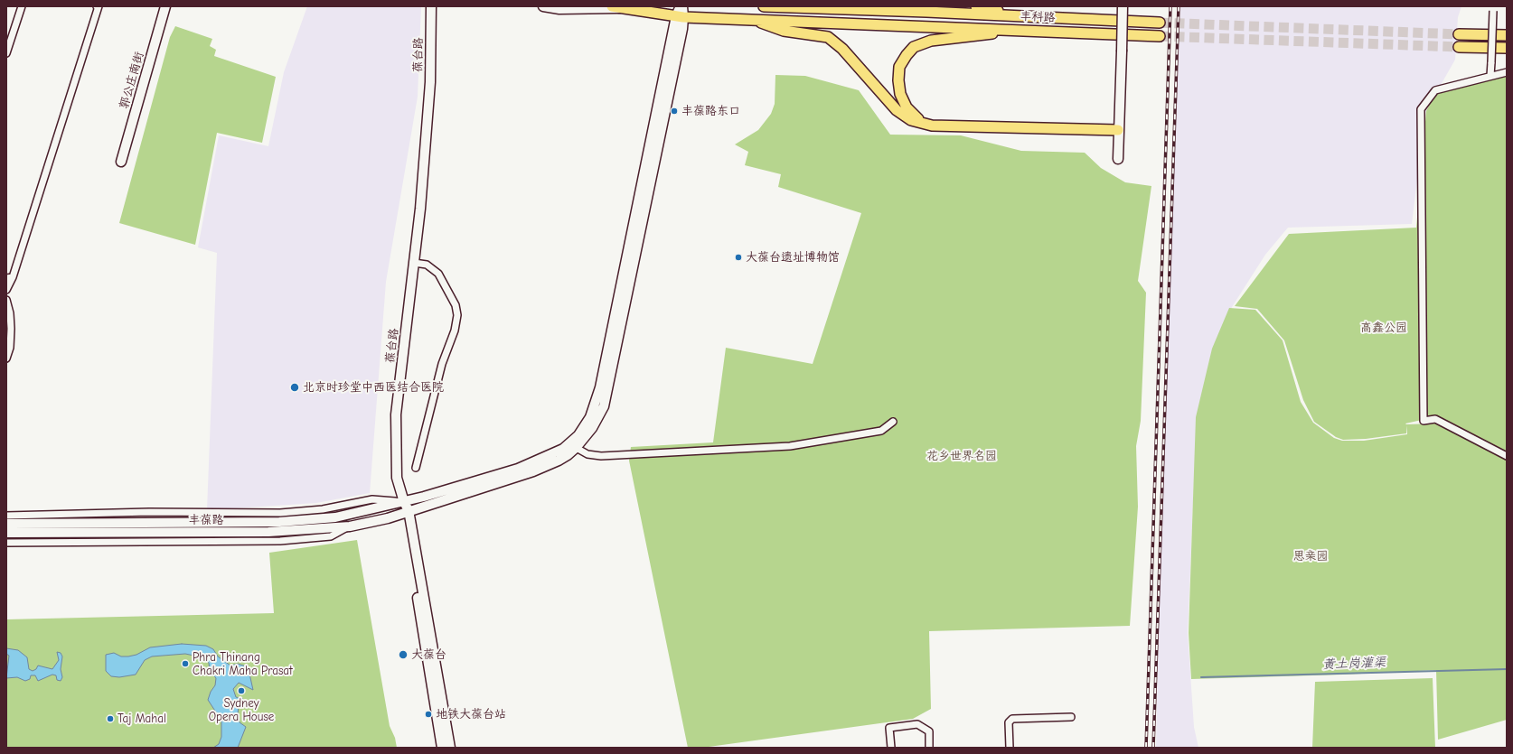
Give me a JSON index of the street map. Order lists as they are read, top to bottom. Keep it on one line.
{"streets":{"main road":["丰科路","葆台路","郭公庄南街","丰葆路"]},"crossings":[["葆台路","丰葆路"]],"water":["黄土岗灌渠"],"parks":["高鑫公园","花乡世界名园","思亲园"],"places":["丰葆路东口","大葆台遗址博物馆","北京时珍堂中西医结合医院","大葆台","Phra Thinang Chakri Maha Prasat","Sydney Opera House","地铁大葆台站","Taj Mahal"]}
